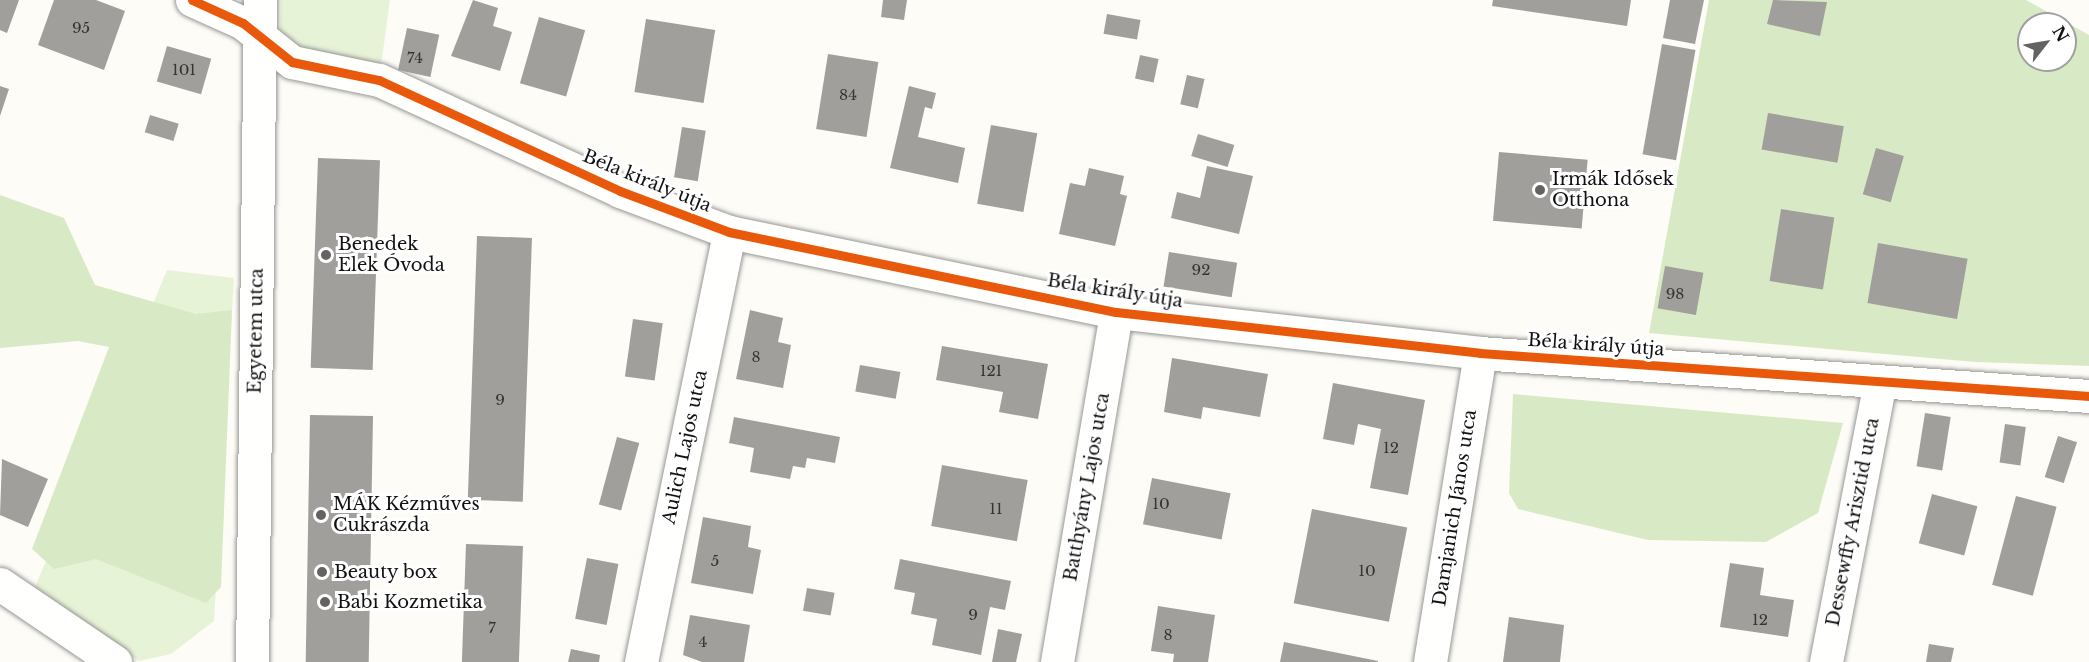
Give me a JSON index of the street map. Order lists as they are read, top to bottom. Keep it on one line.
{"streets":{"street":["Béla király útja","Egyetem utca","Aulich Lajos utca","Batthyány Lajos utca","Damjanich János utca","Dessewffy Arisztid utca"]},"crossings":[["Béla király útja","Egyetem utca"],["Béla király útja","Aulich Lajos utca"],["Béla király útja","Batthyány Lajos utca"],["Béla király útja","Damjanich János utca"],["Béla király útja","Dessewffy Arisztid utca"]],"places":["Irmák Idősek Otthona","Benedek Elek Óvoda","MÁK Kézműves Cukrászda","Beauty box","Babi Kozmetika"],"house_numbers":["95","74","101","84","92","98","8","121","9","12","10","11","5","10","9","12","7","8","4"],"north":"top right"}
